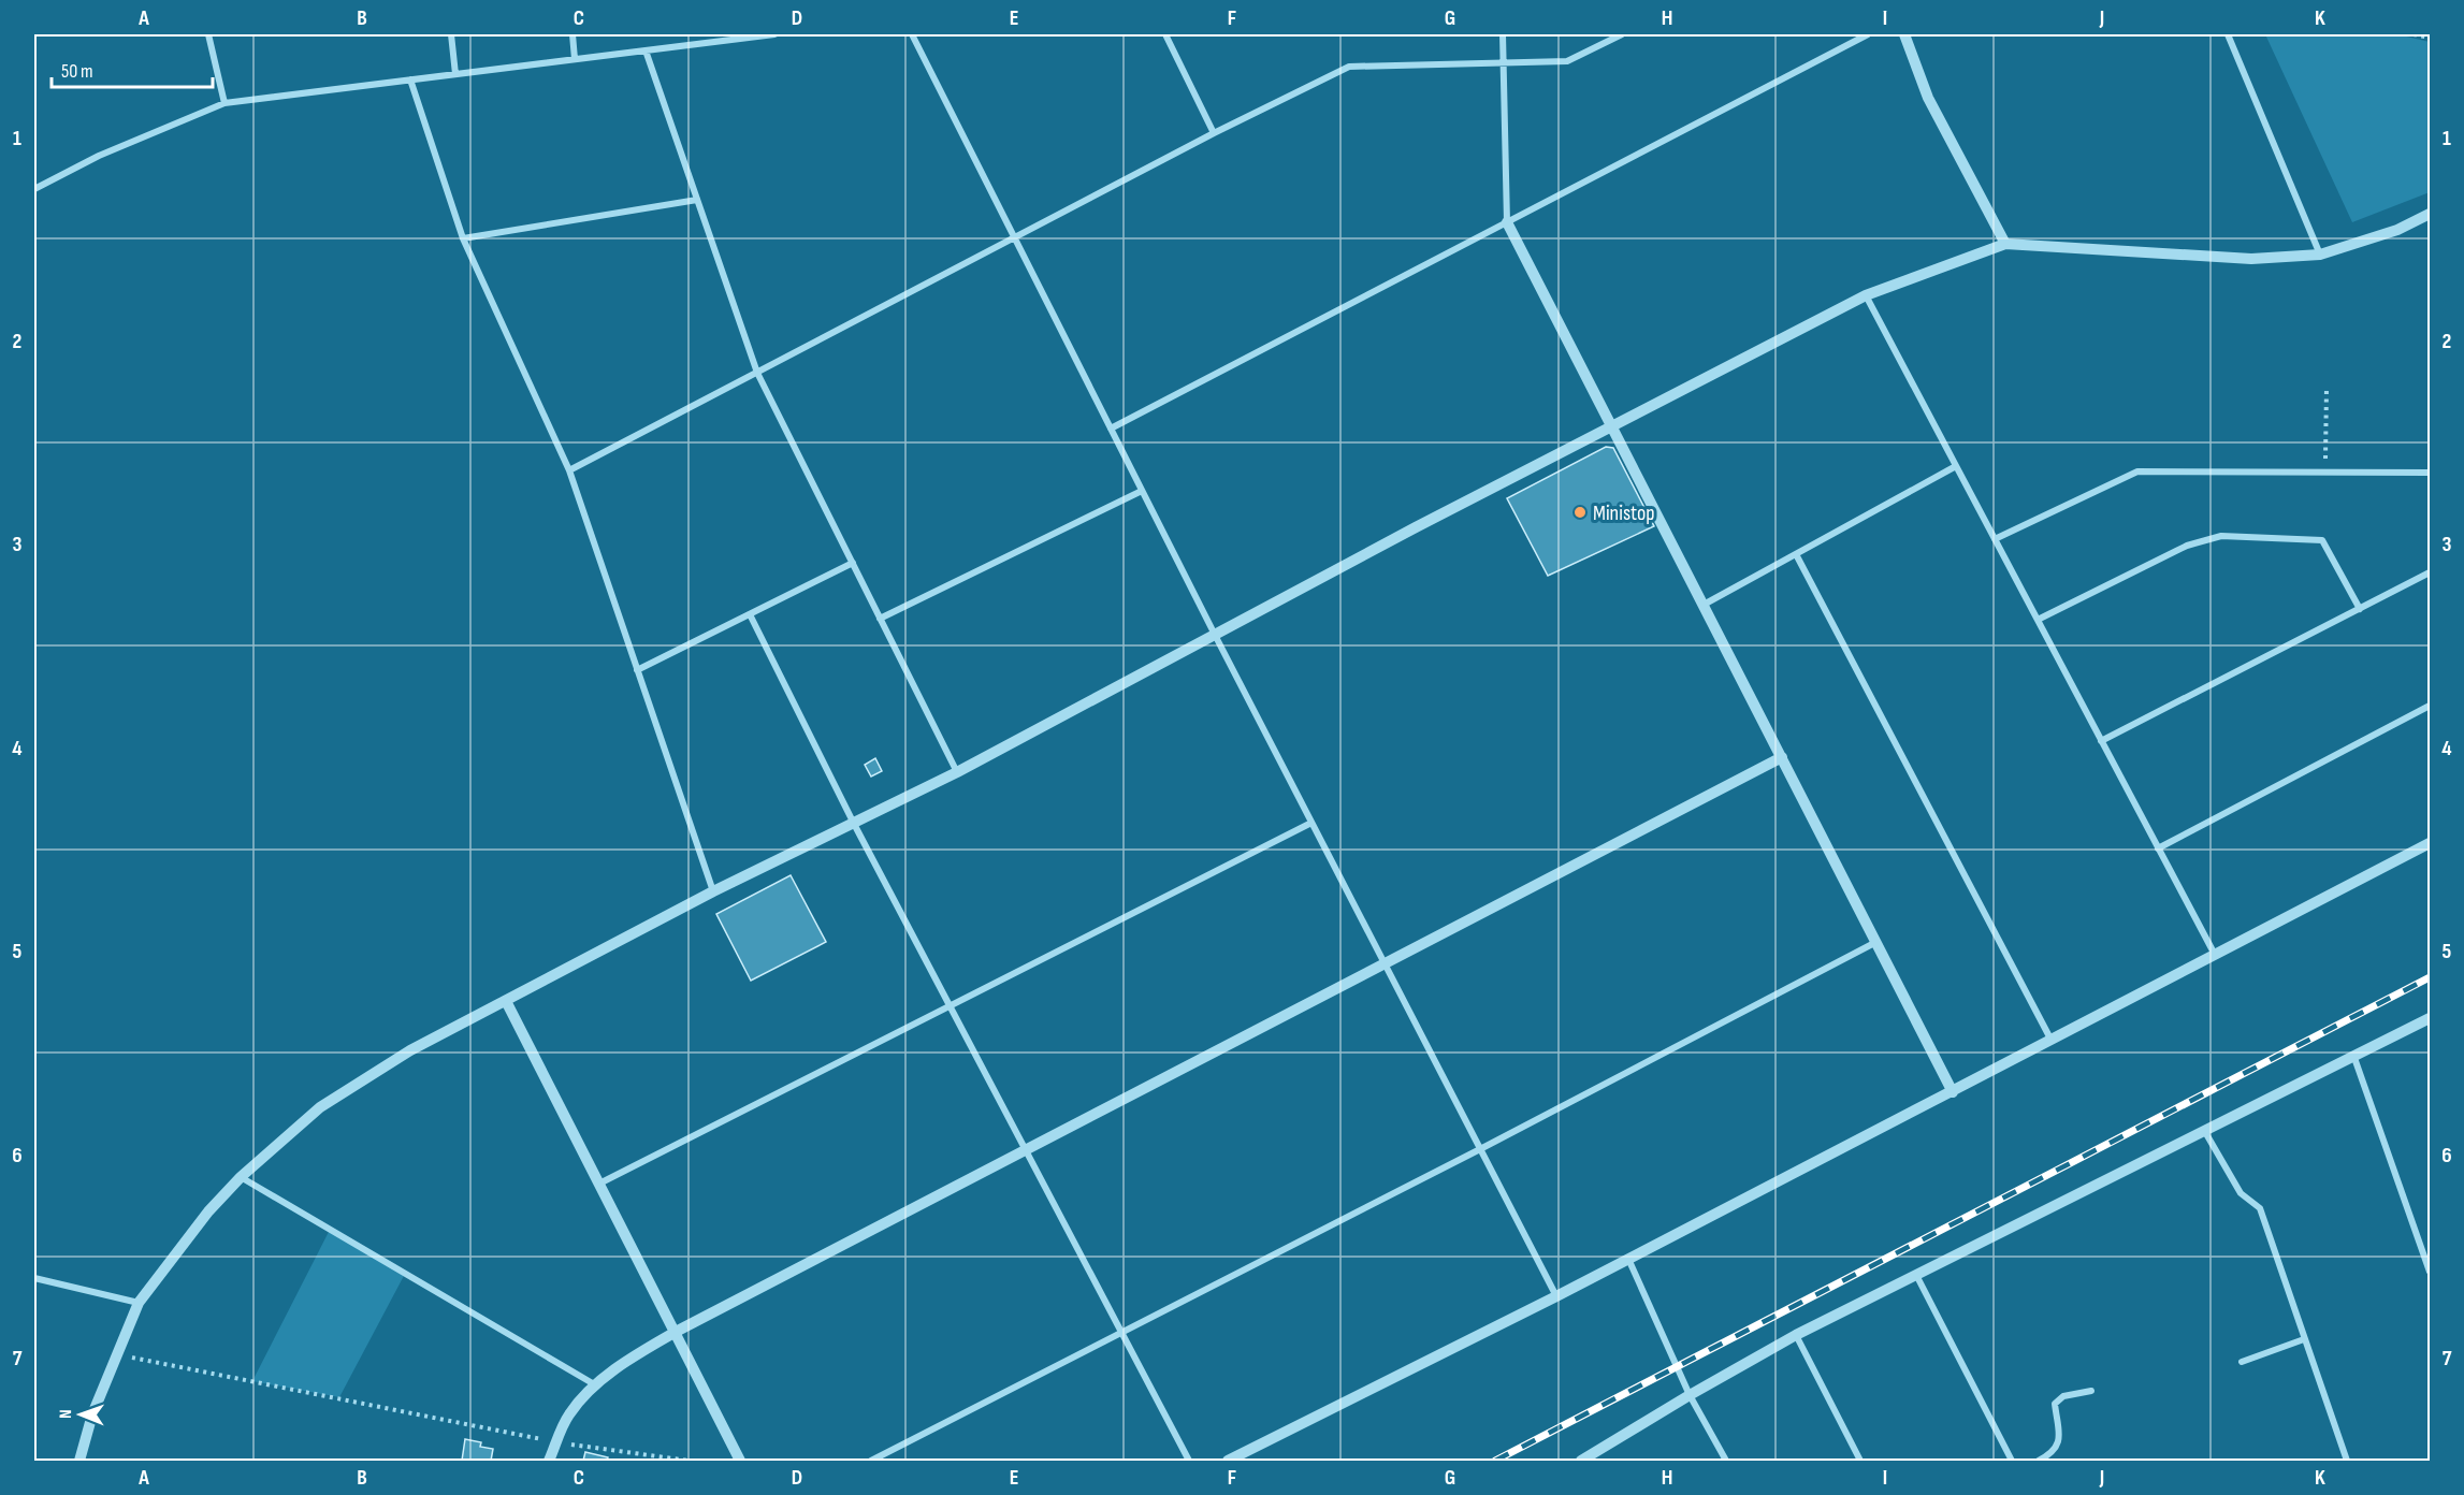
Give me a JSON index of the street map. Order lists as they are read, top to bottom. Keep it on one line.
{"places":["Ministop"],"scale_bar":"50 m","north":"left","grid":{"columns":["A","B","C","D","E","F","G","H","I","J","K"],"rows":["1","2","3","4","5","6","7"]}}
